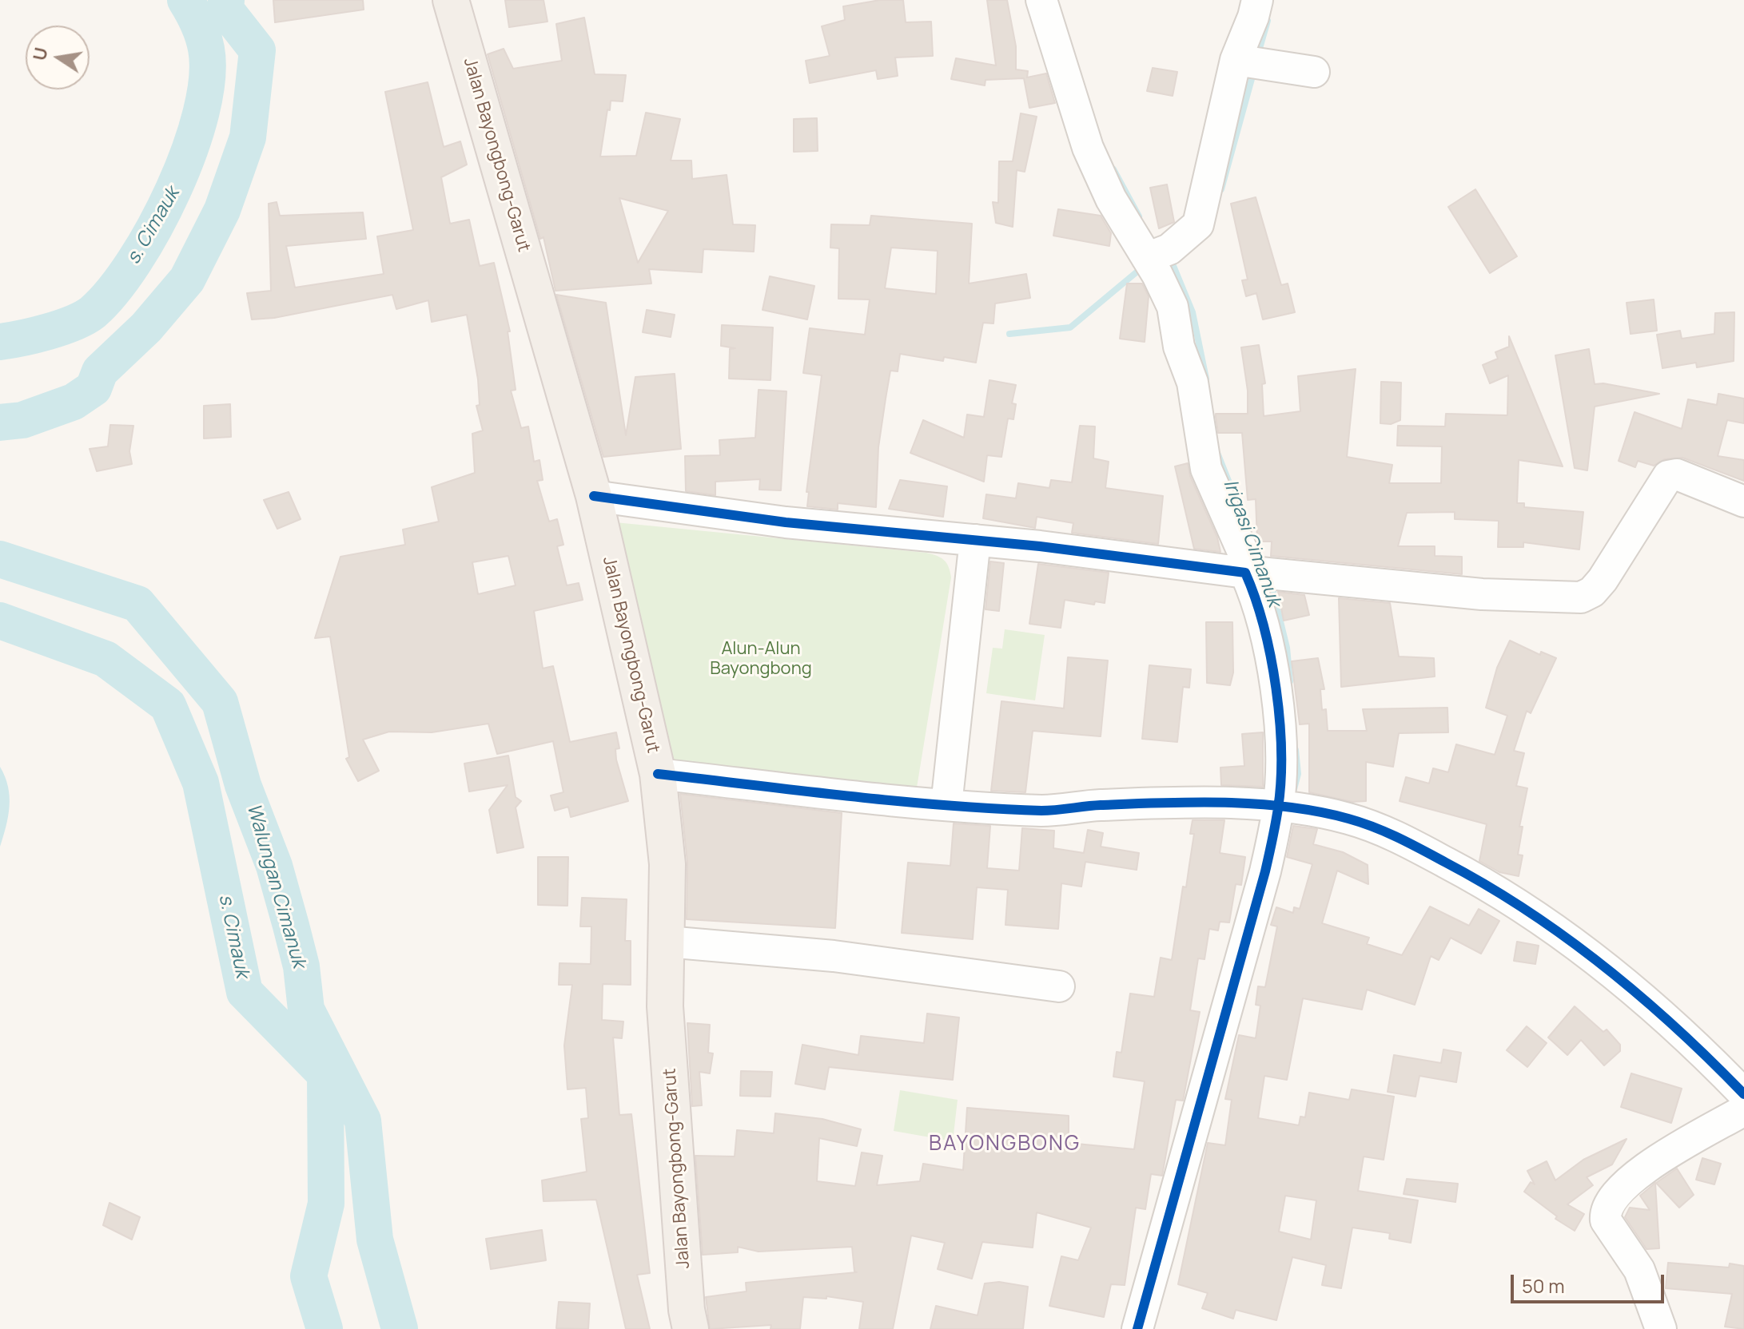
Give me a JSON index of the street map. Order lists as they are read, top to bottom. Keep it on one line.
{"streets":{"main road":["Jalan Bayongbong-Garut"]},"districts":["BAYONGBONG"],"water":["s. Cimauk","Irigasi Cimanuk","Walungan Cimanuk"],"parks":["Alun-Alun Bayongbong"],"scale_bar":"50 m","north":"left"}
